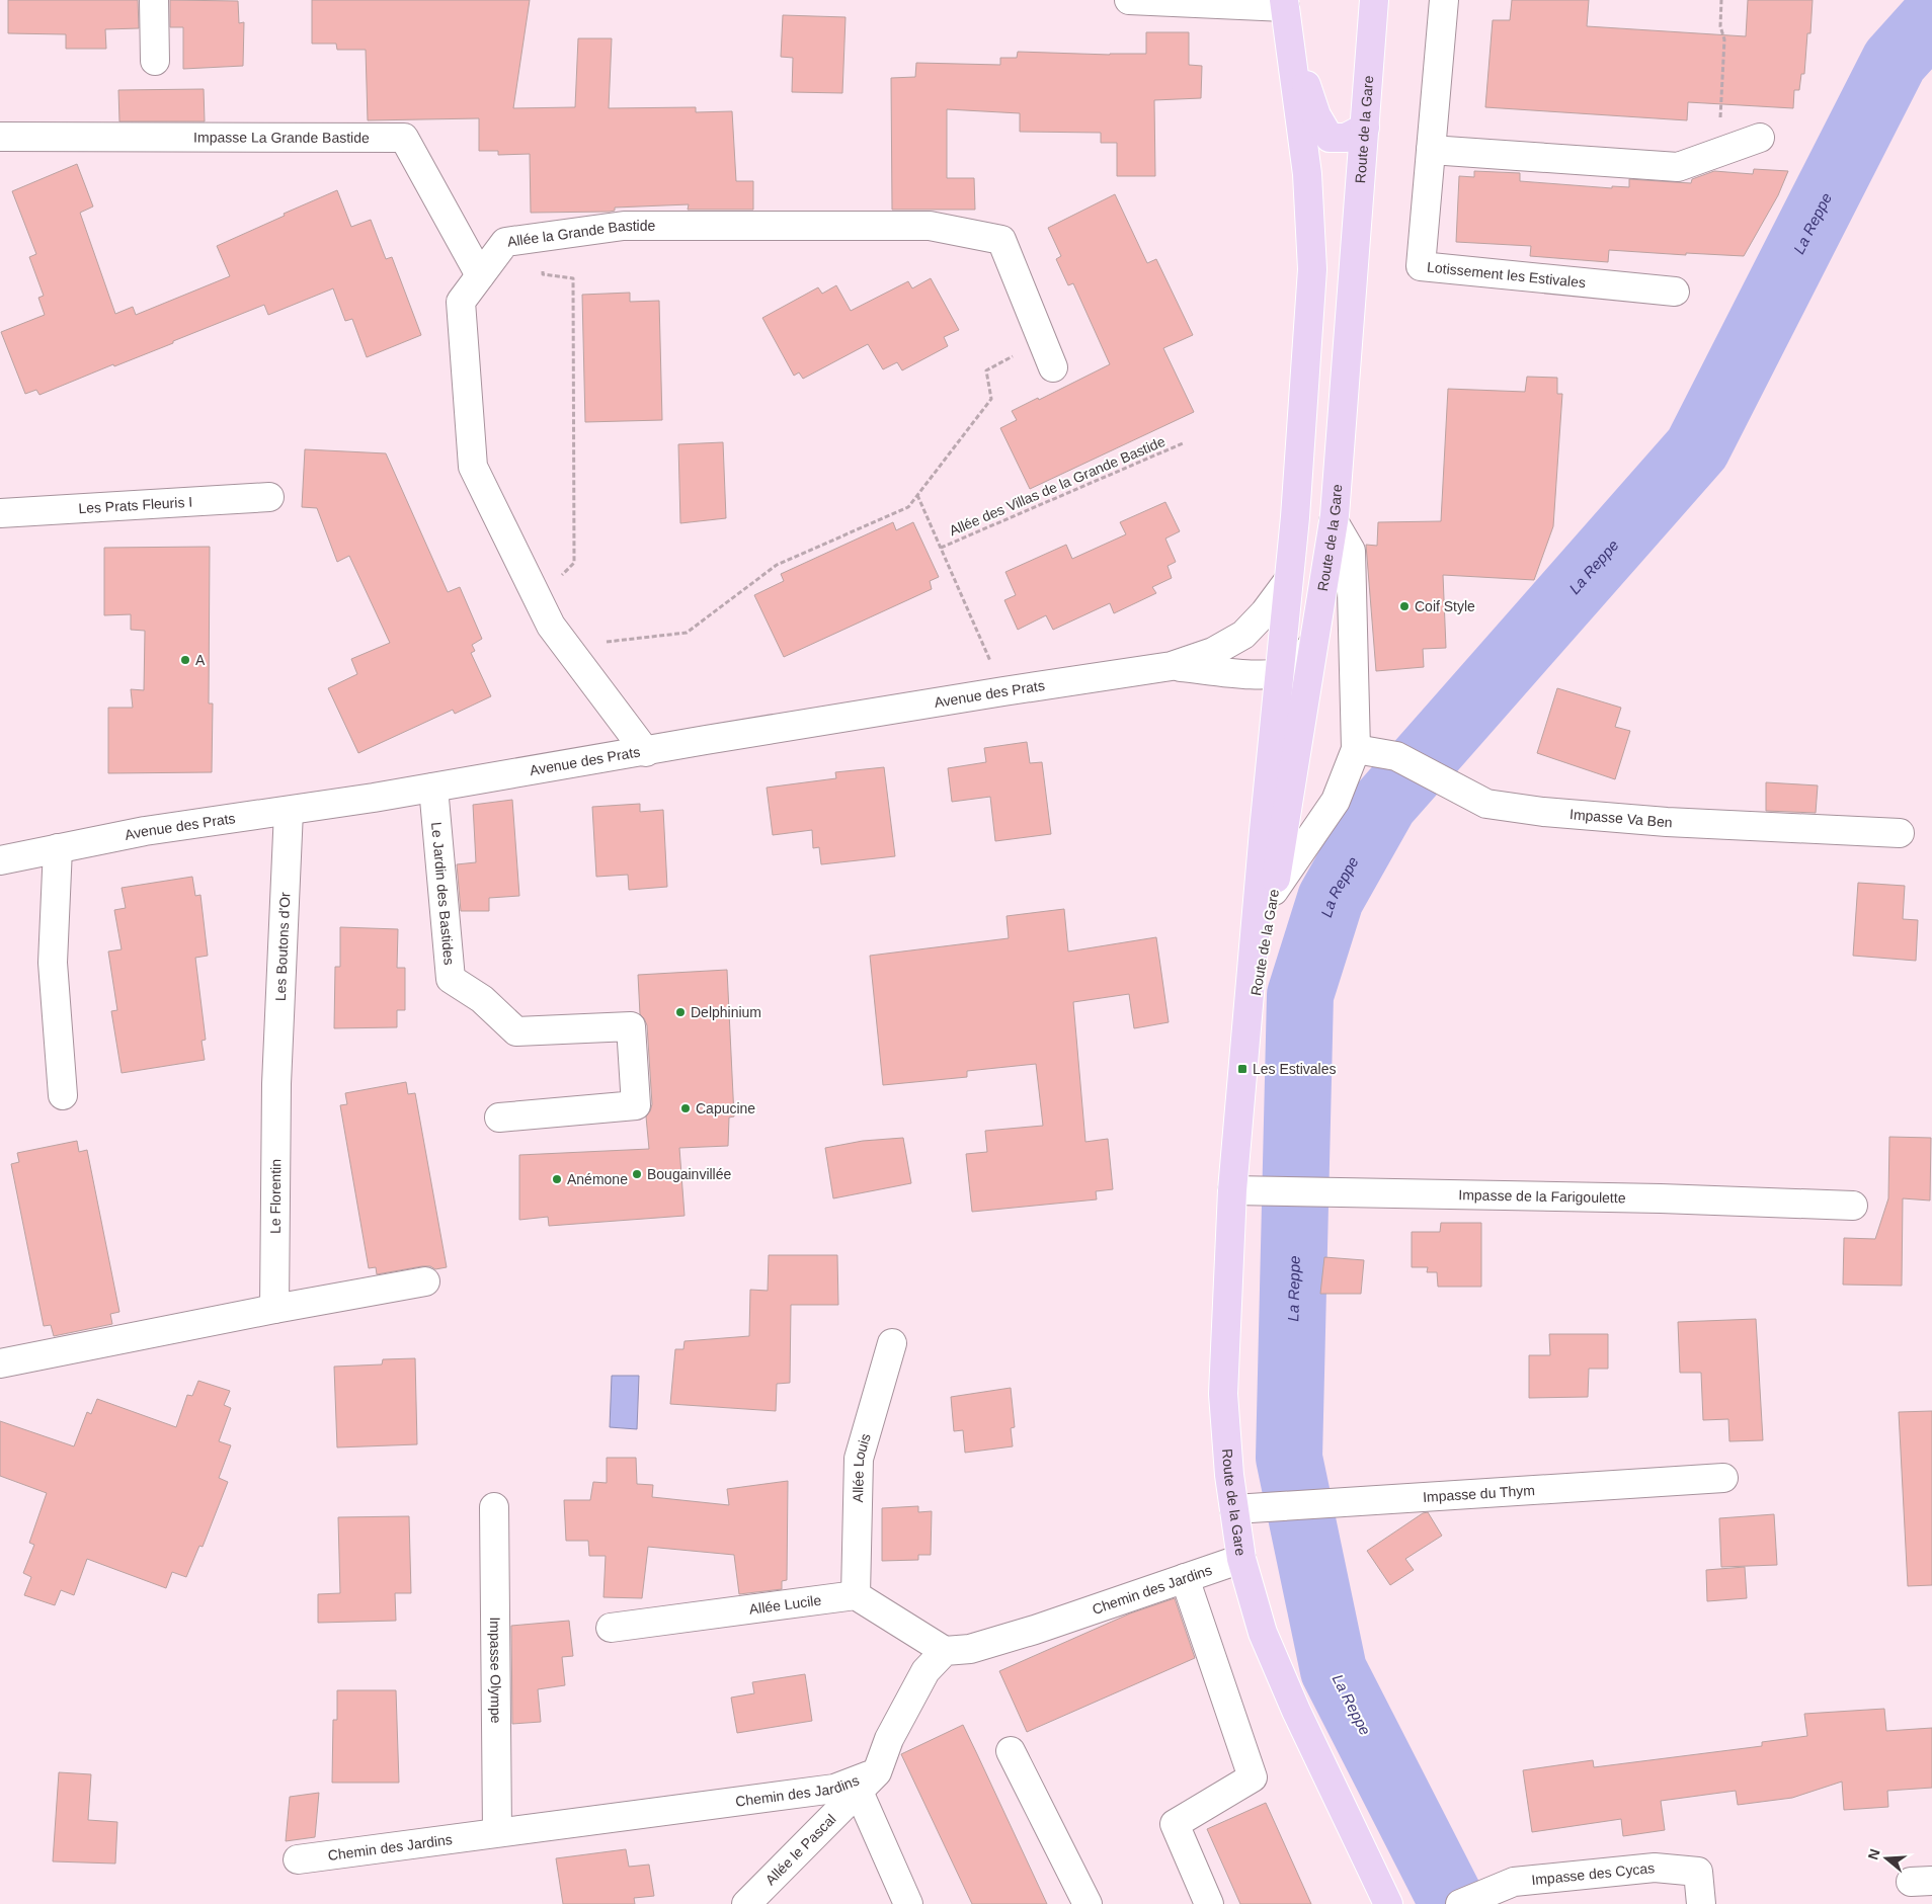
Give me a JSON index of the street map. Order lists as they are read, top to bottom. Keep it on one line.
{"streets":{"main road":["Route de la Gare"],"street":["Impasse La Grande Bastide","Allée la Grande Bastide","Lotissement les Estivales","Les Prats Fleuris I","Avenue des Prats","Impasse Va Ben","Le Jardin des Bastides","Les Boutons d'Or","Le Florentin","Impasse de la Farigoulette","Allée Louis","Impasse du Thym","Chemin des Jardins","Allée Lucile","Impasse Olympe","Allée le Pascal","Impasse des Cycas"],"path":["Allée des Villas de la Grande Bastide"]},"crossings":[["Route de la Gare","Avenue des Prats"],["Route de la Gare","Impasse de la Farigoulette"],["Route de la Gare","Impasse du Thym"],["Route de la Gare","Chemin des Jardins"],["Impasse La Grande Bastide","Allée la Grande Bastide"],["Allée la Grande Bastide","Avenue des Prats"],["Avenue des Prats","Le Jardin des Bastides"],["Avenue des Prats","Les Boutons d'Or"],["Les Boutons d'Or","Le Florentin"],["Allée Louis","Allée Lucile"],["Chemin des Jardins","Impasse Olympe"],["Chemin des Jardins","Allée le Pascal"]],"water":["La Reppe"],"places":{"other":["Coif Style","A","Delphinium","Capucine","Bougainvillée","Anémone"],"transit":["Les Estivales"]},"north":"left"}
